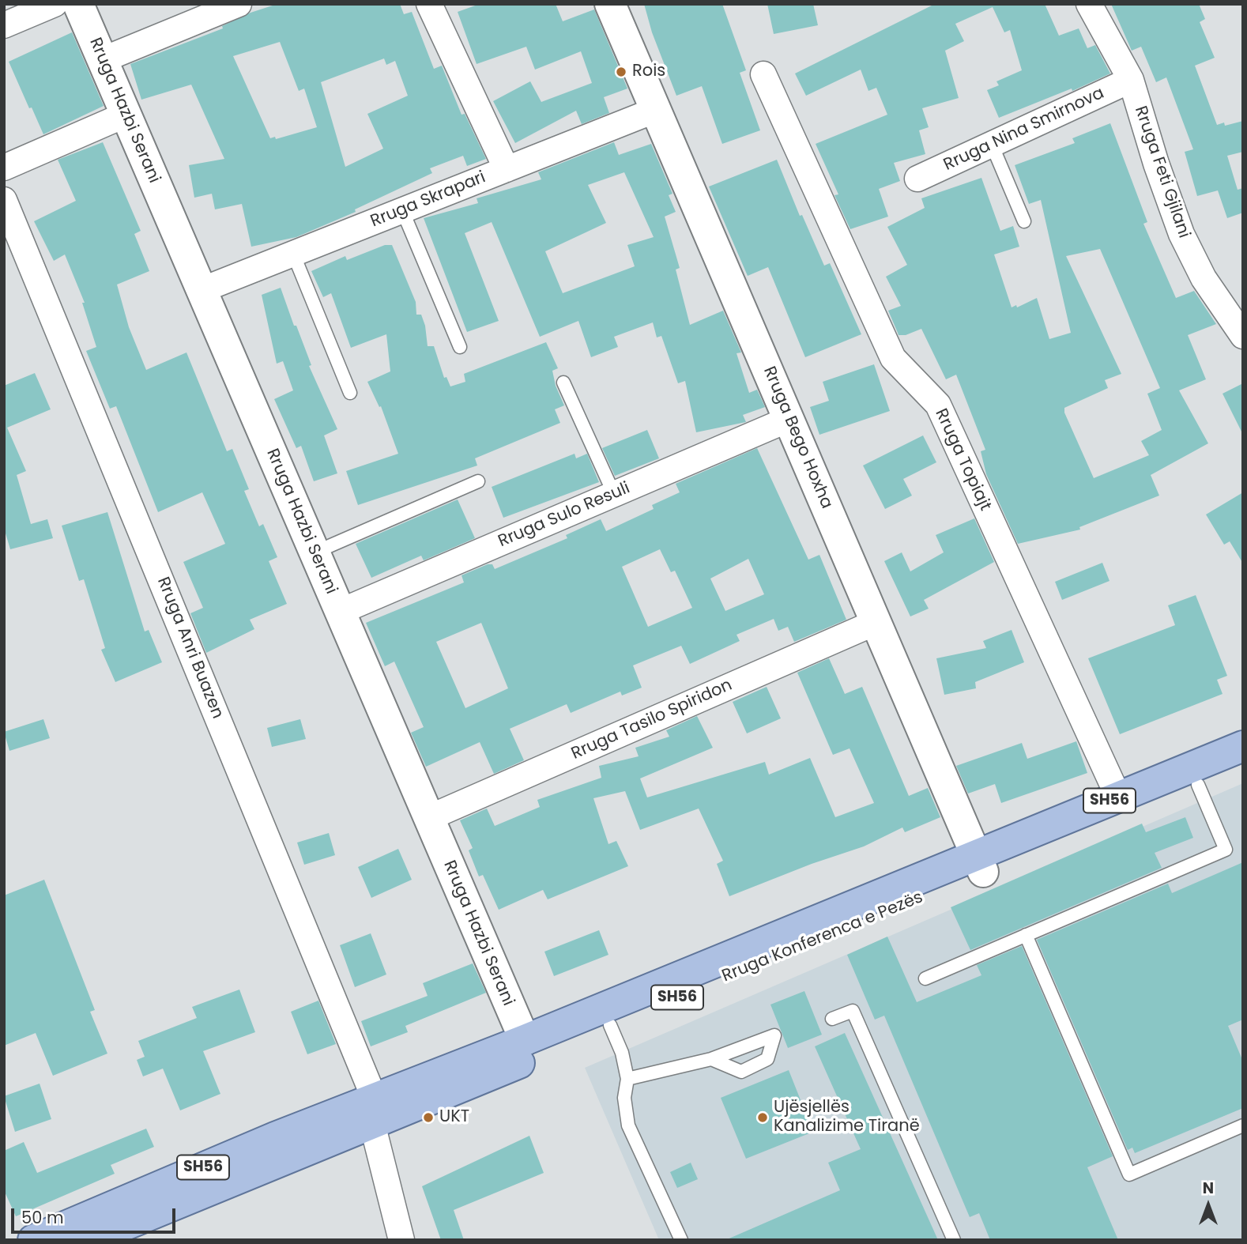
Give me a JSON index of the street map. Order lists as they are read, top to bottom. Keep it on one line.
{"streets":{"main road":["SH56","Rruga Konferenca e Pezës"],"street":["Rruga Hazbi Serani","Rruga Nina Smirnova","Rruga Feti Gjilani","Rruga Skrapari","Rruga Bego Hoxha","Rruga Topiajt","Rruga Sulo Resuli","Rruga Anri Buazen","Rruga Tasilo Spiridon"]},"crossings":[["Rruga Hazbi Serani","Rruga Skrapari"],["Rruga Hazbi Serani","Rruga Sulo Resuli"],["Rruga Hazbi Serani","Rruga Tasilo Spiridon"],["Rruga Hazbi Serani","Rruga Konferenca e Pezës"],["Rruga Nina Smirnova","Rruga Feti Gjilani"],["Rruga Skrapari","Rruga Bego Hoxha"],["Rruga Bego Hoxha","Rruga Sulo Resuli"],["Rruga Bego Hoxha","Rruga Tasilo Spiridon"],["Rruga Bego Hoxha","Rruga Konferenca e Pezës"],["Rruga Topiajt","Rruga Konferenca e Pezës"],["Rruga Anri Buazen","SH56"],["Rruga Anri Buazen","Rruga Konferenca e Pezës"],["SH56","Rruga Konferenca e Pezës"]],"places":["Rois","UKT","Ujësjellës Kanalizime Tiranë"],"scale_bar":"50 m","north":"top"}
